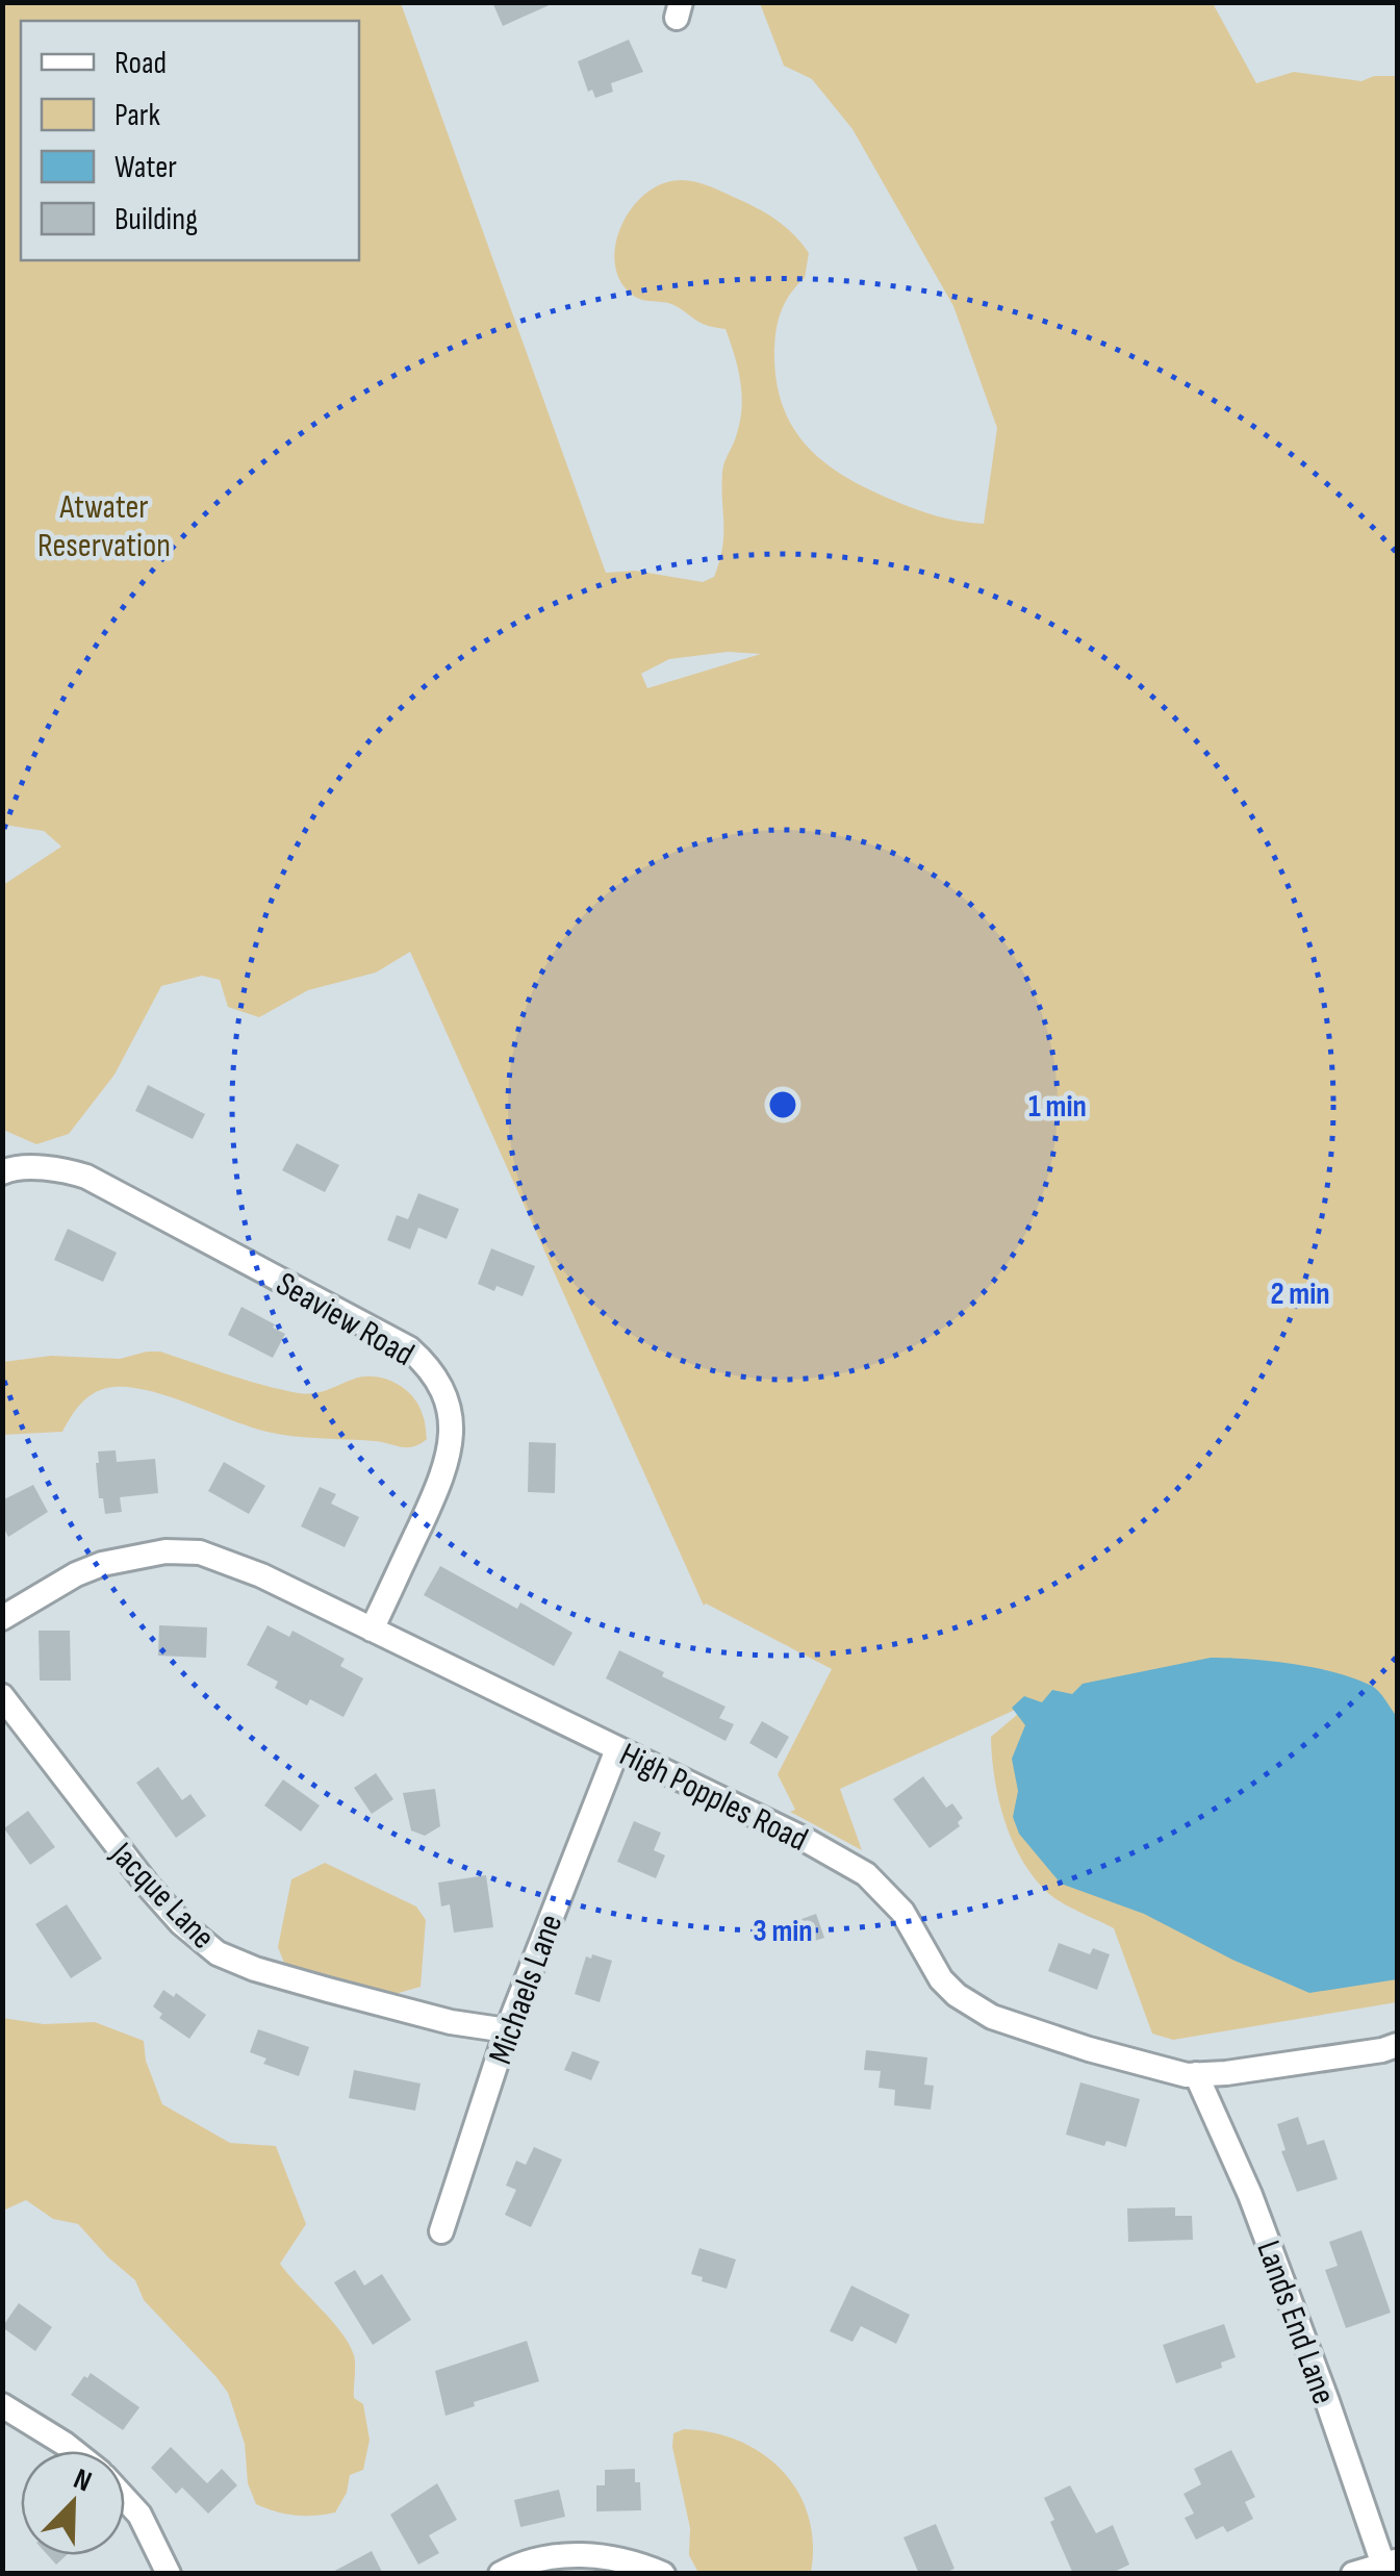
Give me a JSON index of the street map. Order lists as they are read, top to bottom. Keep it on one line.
{"streets":{"street":["Seaview Road","High Popples Road","Jacque Lane","Michaels Lane","Lands End Lane"]},"crossings":[["Seaview Road","High Popples Road"],["High Popples Road","Michaels Lane"],["High Popples Road","Lands End Lane"],["Jacque Lane","Michaels Lane"]],"parks":["Atwater Reservation"],"legend":["Road","Park","Water","Building"],"north":"top right","rings":["1 min","2 min","3 min"]}
